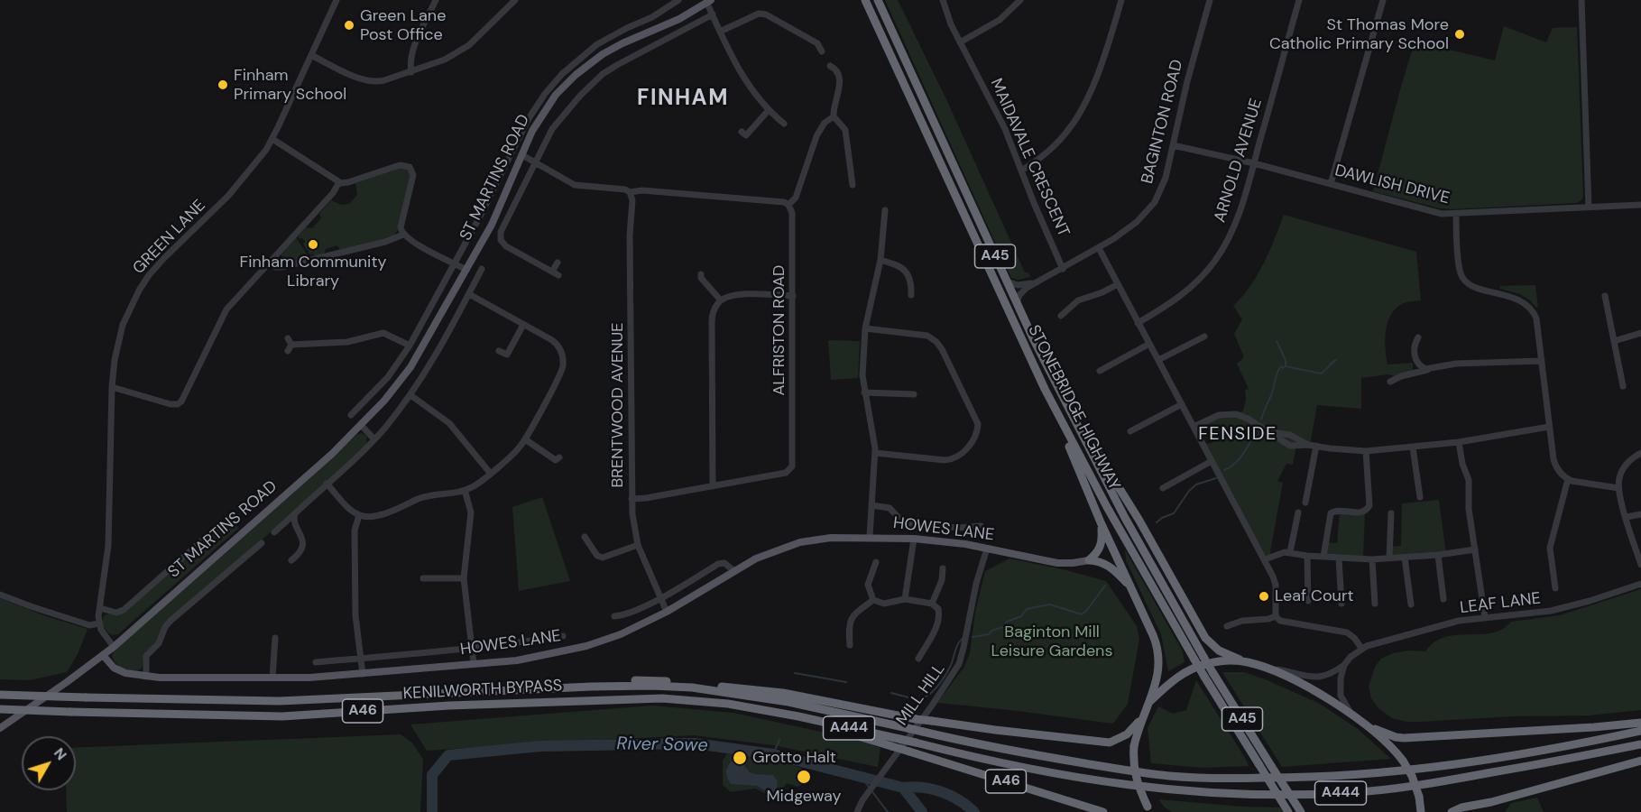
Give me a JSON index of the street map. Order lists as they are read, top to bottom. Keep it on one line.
{"streets":{"highway":["A45","STONEBRIDGE HIGHWAY","KENILWORTH BYPASS","A46","A444"],"main road":["ST MARTINS ROAD","HOWES LANE"],"street":["BAGINTON ROAD","MAIDAVALE CRESCENT","ARNOLD AVENUE","DAWLISH DRIVE","GREEN LANE","ALFRISTON ROAD","BRENTWOOD AVENUE","LEAF LANE","MILL HILL"]},"crossings":[["BAGINTON ROAD","MAIDAVALE CRESCENT"],["BAGINTON ROAD","DAWLISH DRIVE"],["BAGINTON ROAD","STONEBRIDGE HIGHWAY"],["ARNOLD AVENUE","DAWLISH DRIVE"],["ST MARTINS ROAD","HOWES LANE"],["A45","STONEBRIDGE HIGHWAY"],["ALFRISTON ROAD","BRENTWOOD AVENUE"],["BRENTWOOD AVENUE","HOWES LANE"],["HOWES LANE","MILL HILL"],["KENILWORTH BYPASS","A46"],["KENILWORTH BYPASS","A444"],["A46","A444"]],"districts":["FINHAM","FENSIDE"],"water":["River Sowe"],"parks":["Baginton Mill Leisure Gardens"],"places":["Green Lane Post Office","St Thomas More Catholic Primary School","Finham Primary School","Finham Community Library","Leaf Court","Grotto Halt","Midgeway"],"north":"top right"}
